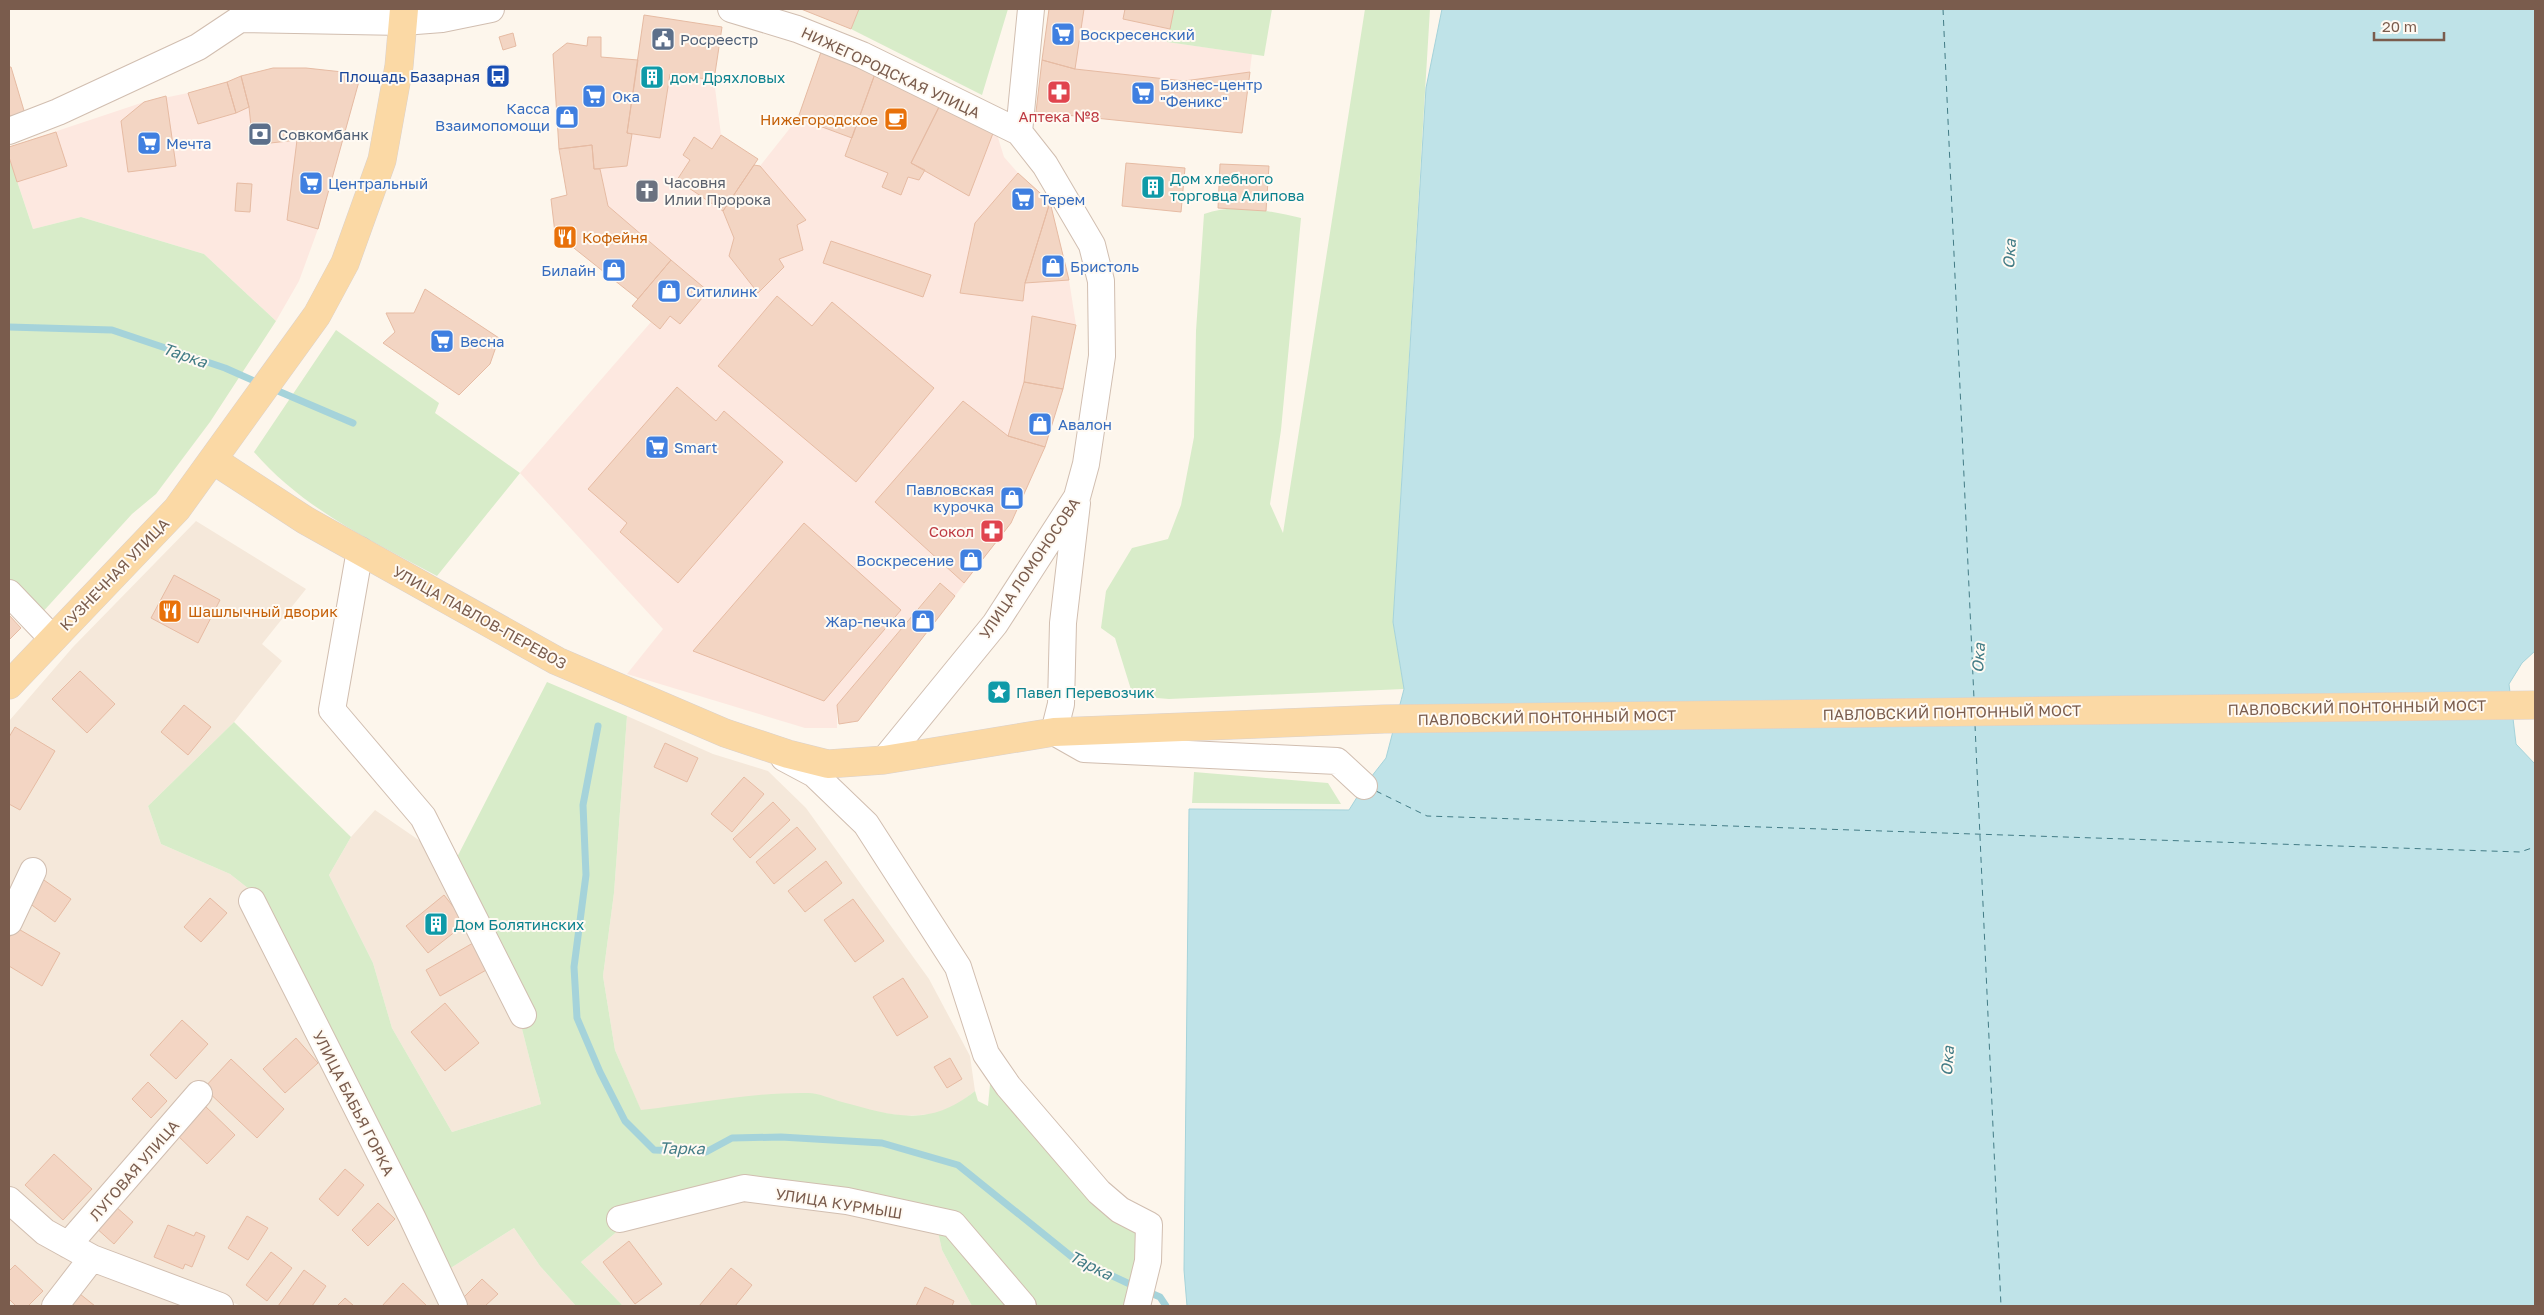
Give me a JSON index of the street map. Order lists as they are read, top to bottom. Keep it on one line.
{"streets":{"main road":["КУЗНЕЧНАЯ УЛИЦА","УЛИЦА ПАВЛОВ-ПЕРЕВОЗ","ПАВЛОВСКИЙ ПОНТОННЫЙ МОСТ"],"street":["НИЖЕГОРОДСКАЯ УЛИЦА","УЛИЦА ЛОМОНОСОВА","УЛИЦА БАБЬЯ ГОРКА","ЛУГОВАЯ УЛИЦА","УЛИЦА КУРМЫШ"]},"crossings":[["НИЖЕГОРОДСКАЯ УЛИЦА","УЛИЦА ЛОМОНОСОВА"],["УЛИЦА ЛОМОНОСОВА","УЛИЦА ПАВЛОВ-ПЕРЕВОЗ"],["КУЗНЕЧНАЯ УЛИЦА","УЛИЦА ПАВЛОВ-ПЕРЕВОЗ"],["УЛИЦА ПАВЛОВ-ПЕРЕВОЗ","ПАВЛОВСКИЙ ПОНТОННЫЙ МОСТ"]],"water":["Ока","Тарка"],"places":{"supermarket":["Воскресенский","Бизнес-центр \"Феникс\"","Ока","Мечта","Центральный","Терем","Весна","Smart"],"public building":["Росреестр"],"bus stop":["Площадь Базарная"],"building":["дом Дряхловых","Дом хлебного торговца Алипова","Дом Болятинских"],"pharmacy":["Аптека №8","Сокол"],"shop":["Касса Взаимопомощи","Бристоль","Билайн","Ситилинк","Авалон","Павловская курочка","Воскресение","Жар-печка"],"cafe":["Нижегородское"],"bank":["Совкомбанк"],"church":["Часовня Илии Пророка"],"restaurant":["Кофейня","Шашлычный дворик"],"place":["Павел Перевозчик"]},"scale_bar":"20 m"}
